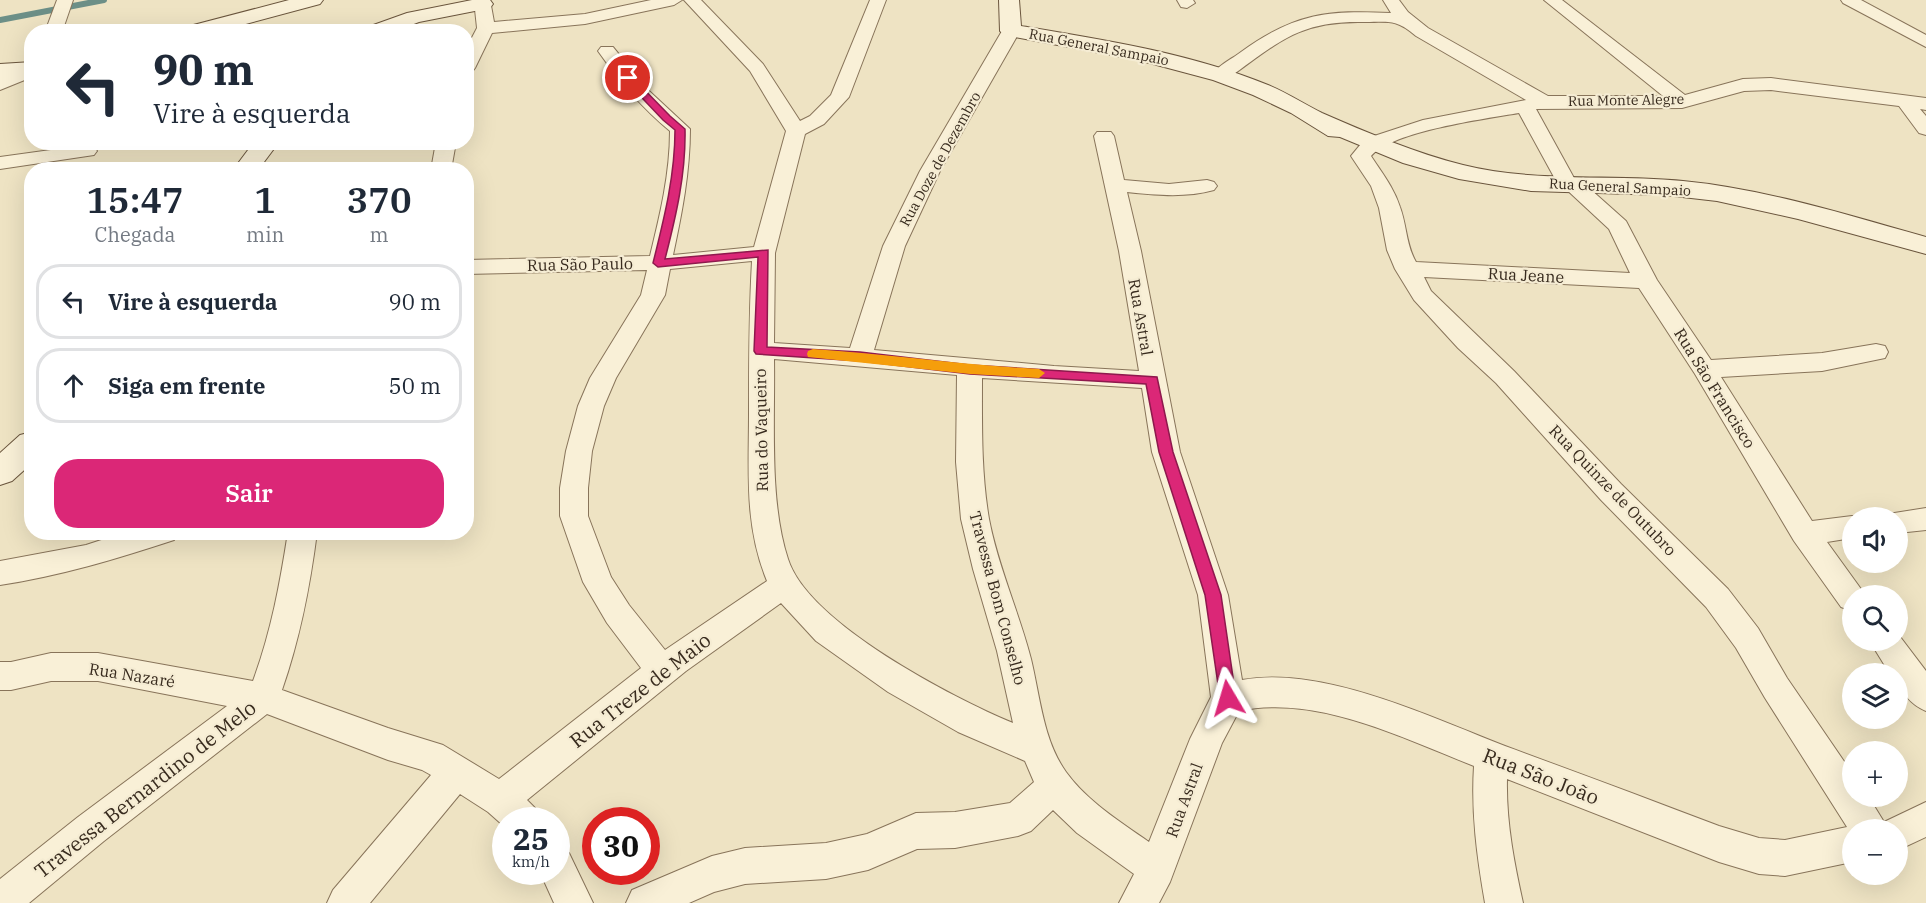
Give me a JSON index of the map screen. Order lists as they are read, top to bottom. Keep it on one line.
{"streets":{"street":["Rua General Sampaio","Rua Monte Alegre","Rua Doze de Dezembro","Rua São Paulo","Rua Jeane","Rua Astral","Rua São Francisco","Rua do Vaqueiro","Rua Quinze de Outubro","Travessa Bom Conselho","Rua Nazaré","Rua Treze de Maio","Rua São João","Travessa Bernardino de Melo"]},"crossings":[["Rua General Sampaio","Rua Doze de Dezembro"],["Rua General Sampaio","Rua São Francisco"],["Rua General Sampaio","Rua Quinze de Outubro"],["Rua Monte Alegre","Rua São Francisco"],["Rua São Paulo","Rua do Vaqueiro"],["Rua Jeane","Rua São Francisco"],["Rua Jeane","Rua Quinze de Outubro"],["Rua Astral","Travessa Bom Conselho"],["Rua Astral","Rua São João"],["Rua do Vaqueiro","Travessa Bom Conselho"],["Rua do Vaqueiro","Rua Treze de Maio"],["Rua Nazaré","Travessa Bernardino de Melo"]],"page":{"turn":["90 m","Vire à esquerda"],"eta":["15:47","Chegada","1","min","370","m"],"list":[{"name":"Vire à esquerda","value":"90 m"},{"name":"Siga em frente","value":"50 m"}],"buttons":"Sair","map_buttons":["+","−"],"speed":"25 km/h","limit":"30"}}
